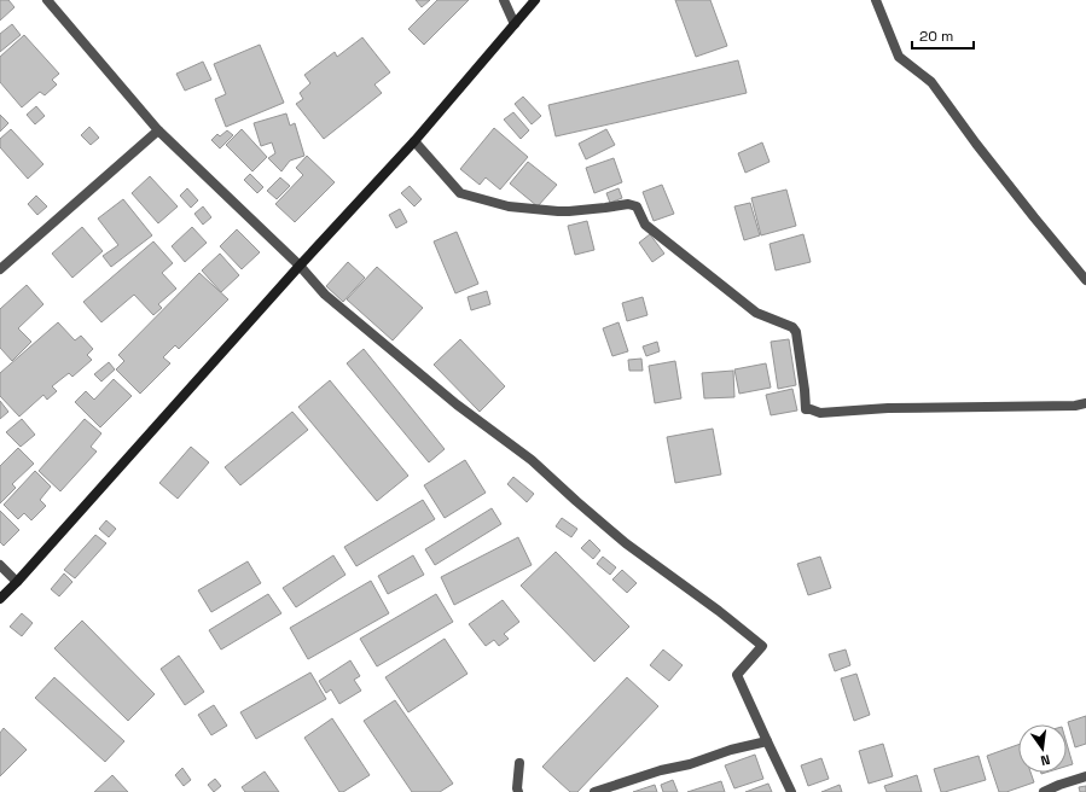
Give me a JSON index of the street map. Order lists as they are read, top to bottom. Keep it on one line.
{"scale_bar":"20 m","north":"bottom"}
